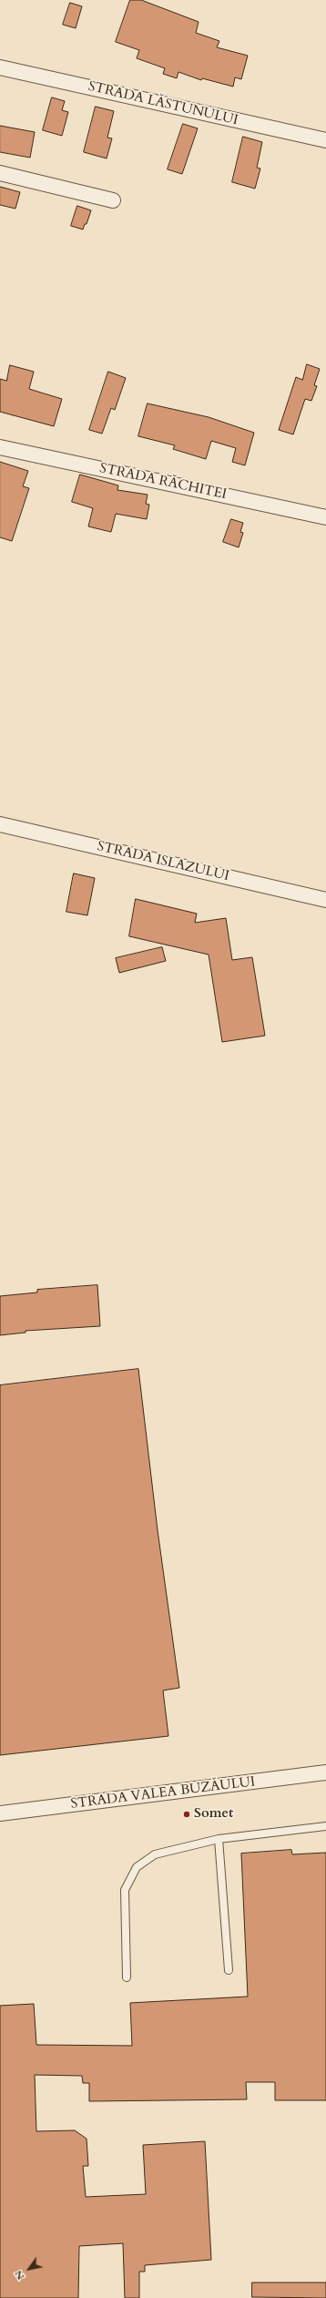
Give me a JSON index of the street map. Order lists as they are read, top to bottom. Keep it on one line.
{"streets":{"street":["STRADA LĂSTUNULUI","STRADA RĂCHITEI","STRADA ISLAZULUI","STRADA VALEA BUZĂULUI"]},"places":["Somet"],"north":"bottom left"}
